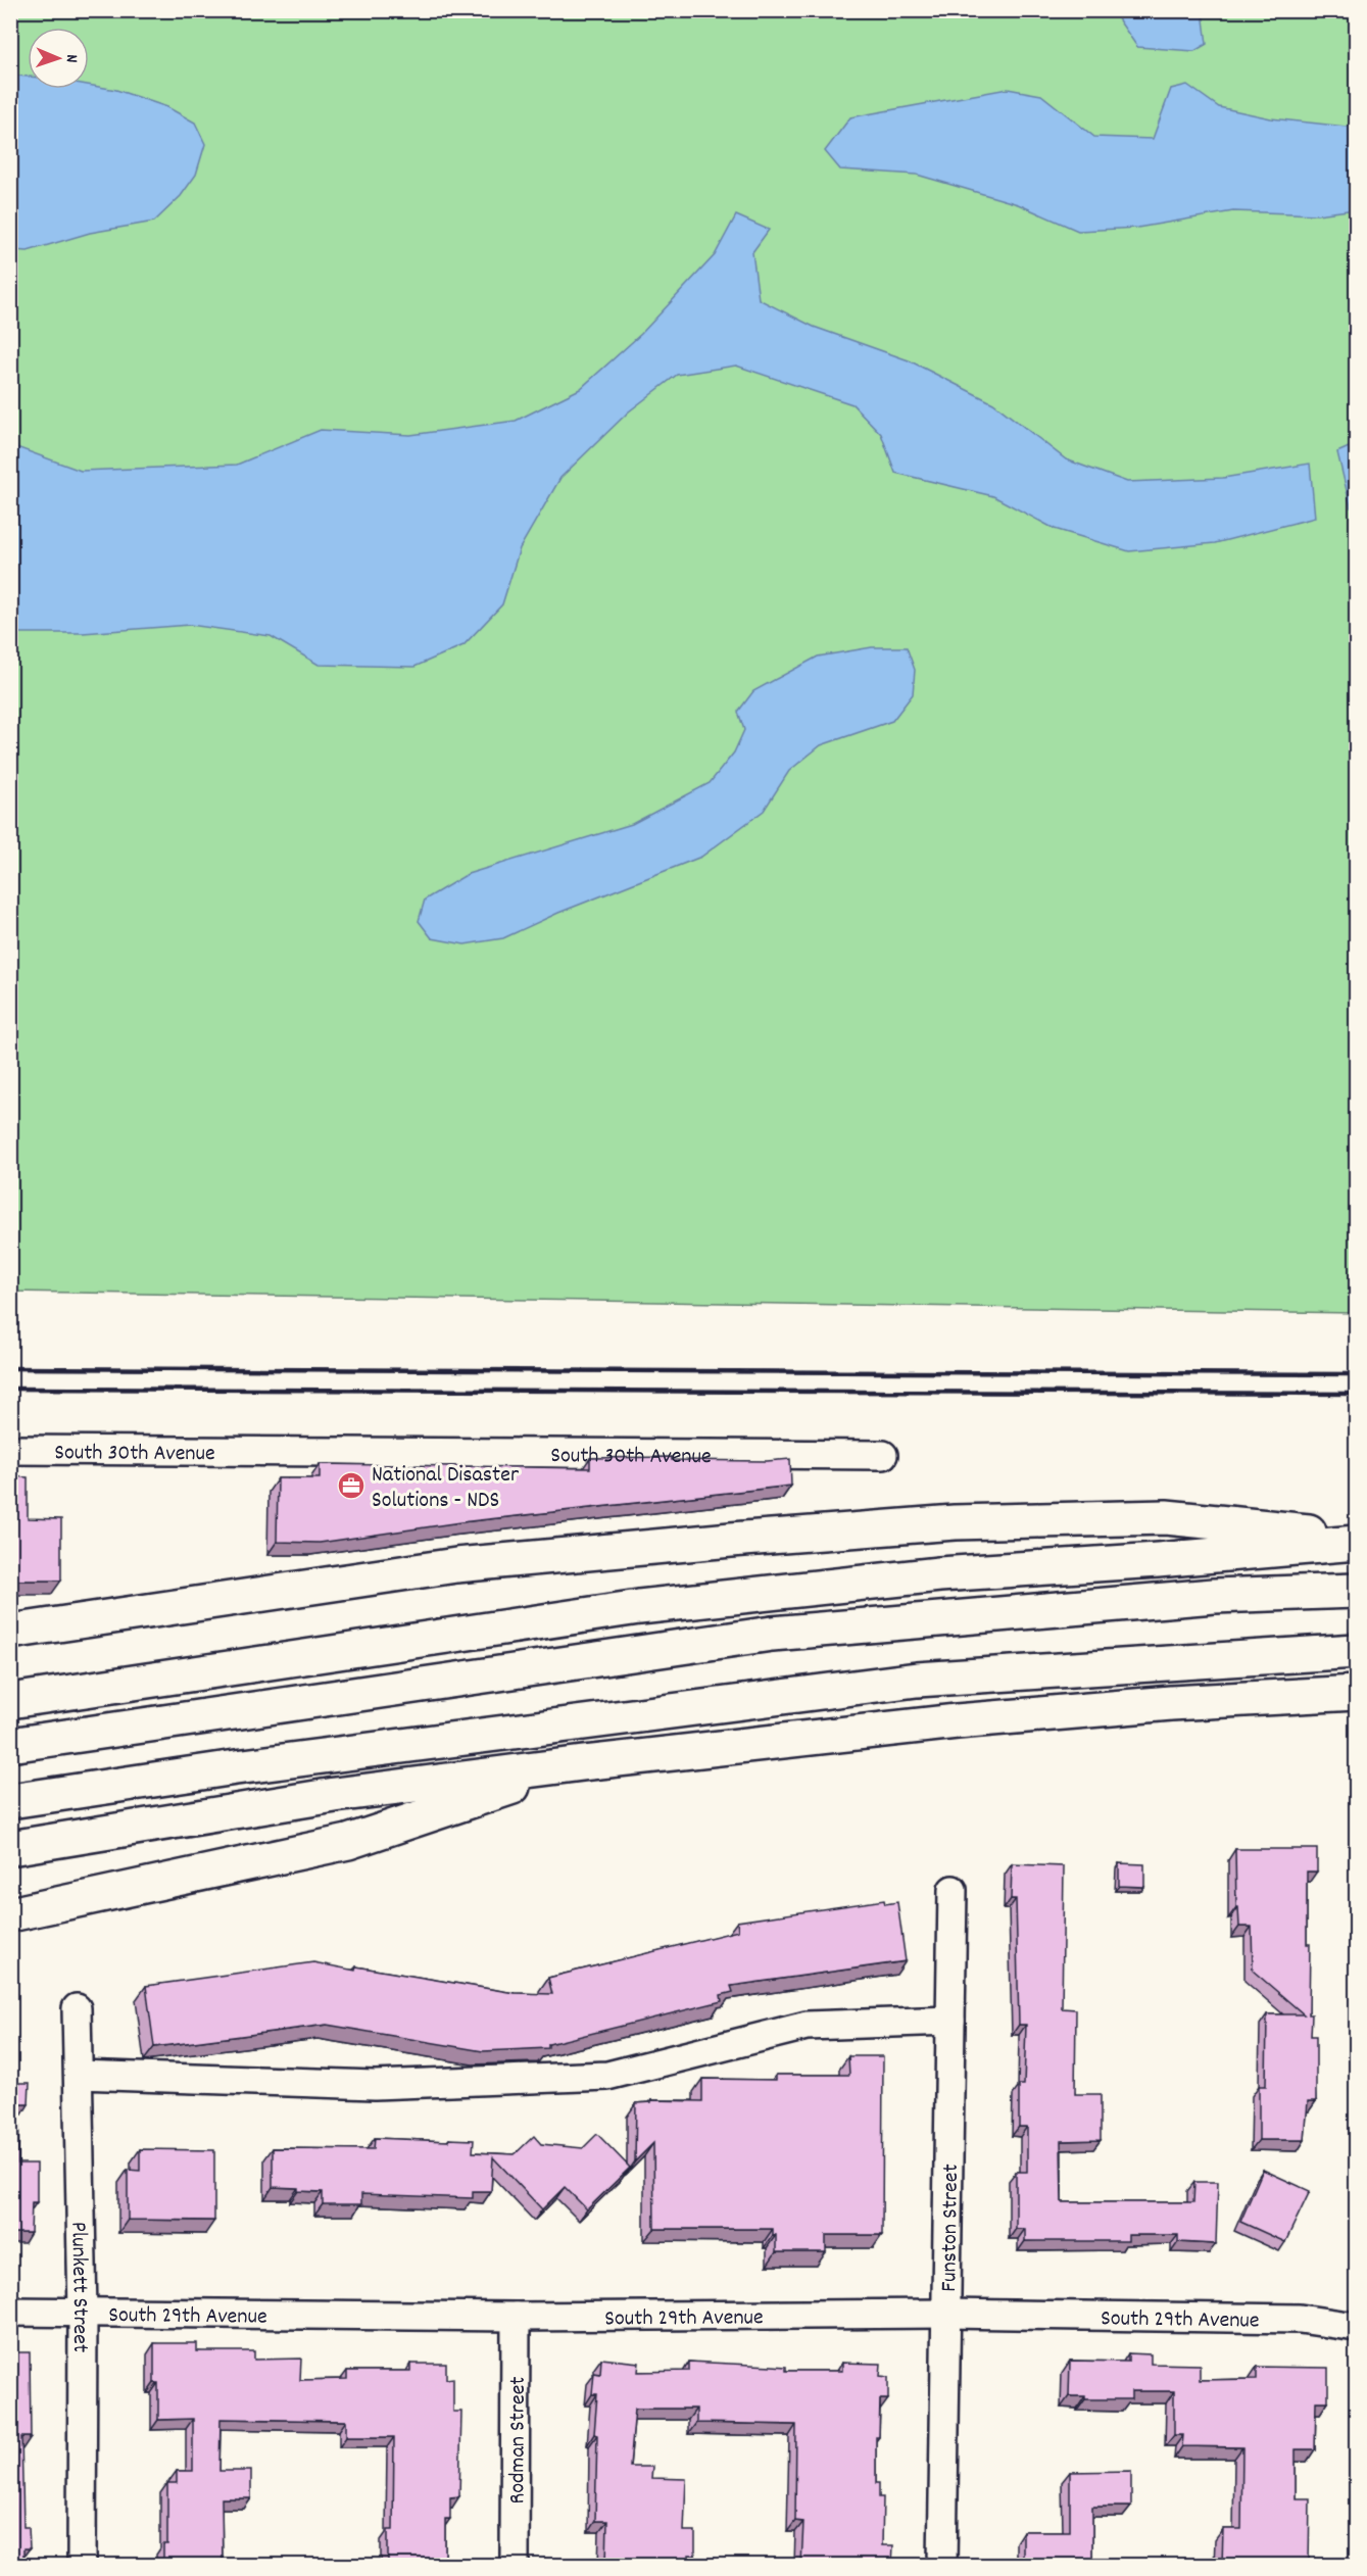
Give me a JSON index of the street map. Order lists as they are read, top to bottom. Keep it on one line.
{"streets":{"street":["South 30th Avenue","Funston Street","Plunkett Street","South 29th Avenue","Rodman Street"]},"crossings":[["Funston Street","South 29th Avenue"],["Plunkett Street","South 29th Avenue"],["South 29th Avenue","Rodman Street"]],"places":{"office":["National Disaster Solutions - NDS"]},"north":"right"}
